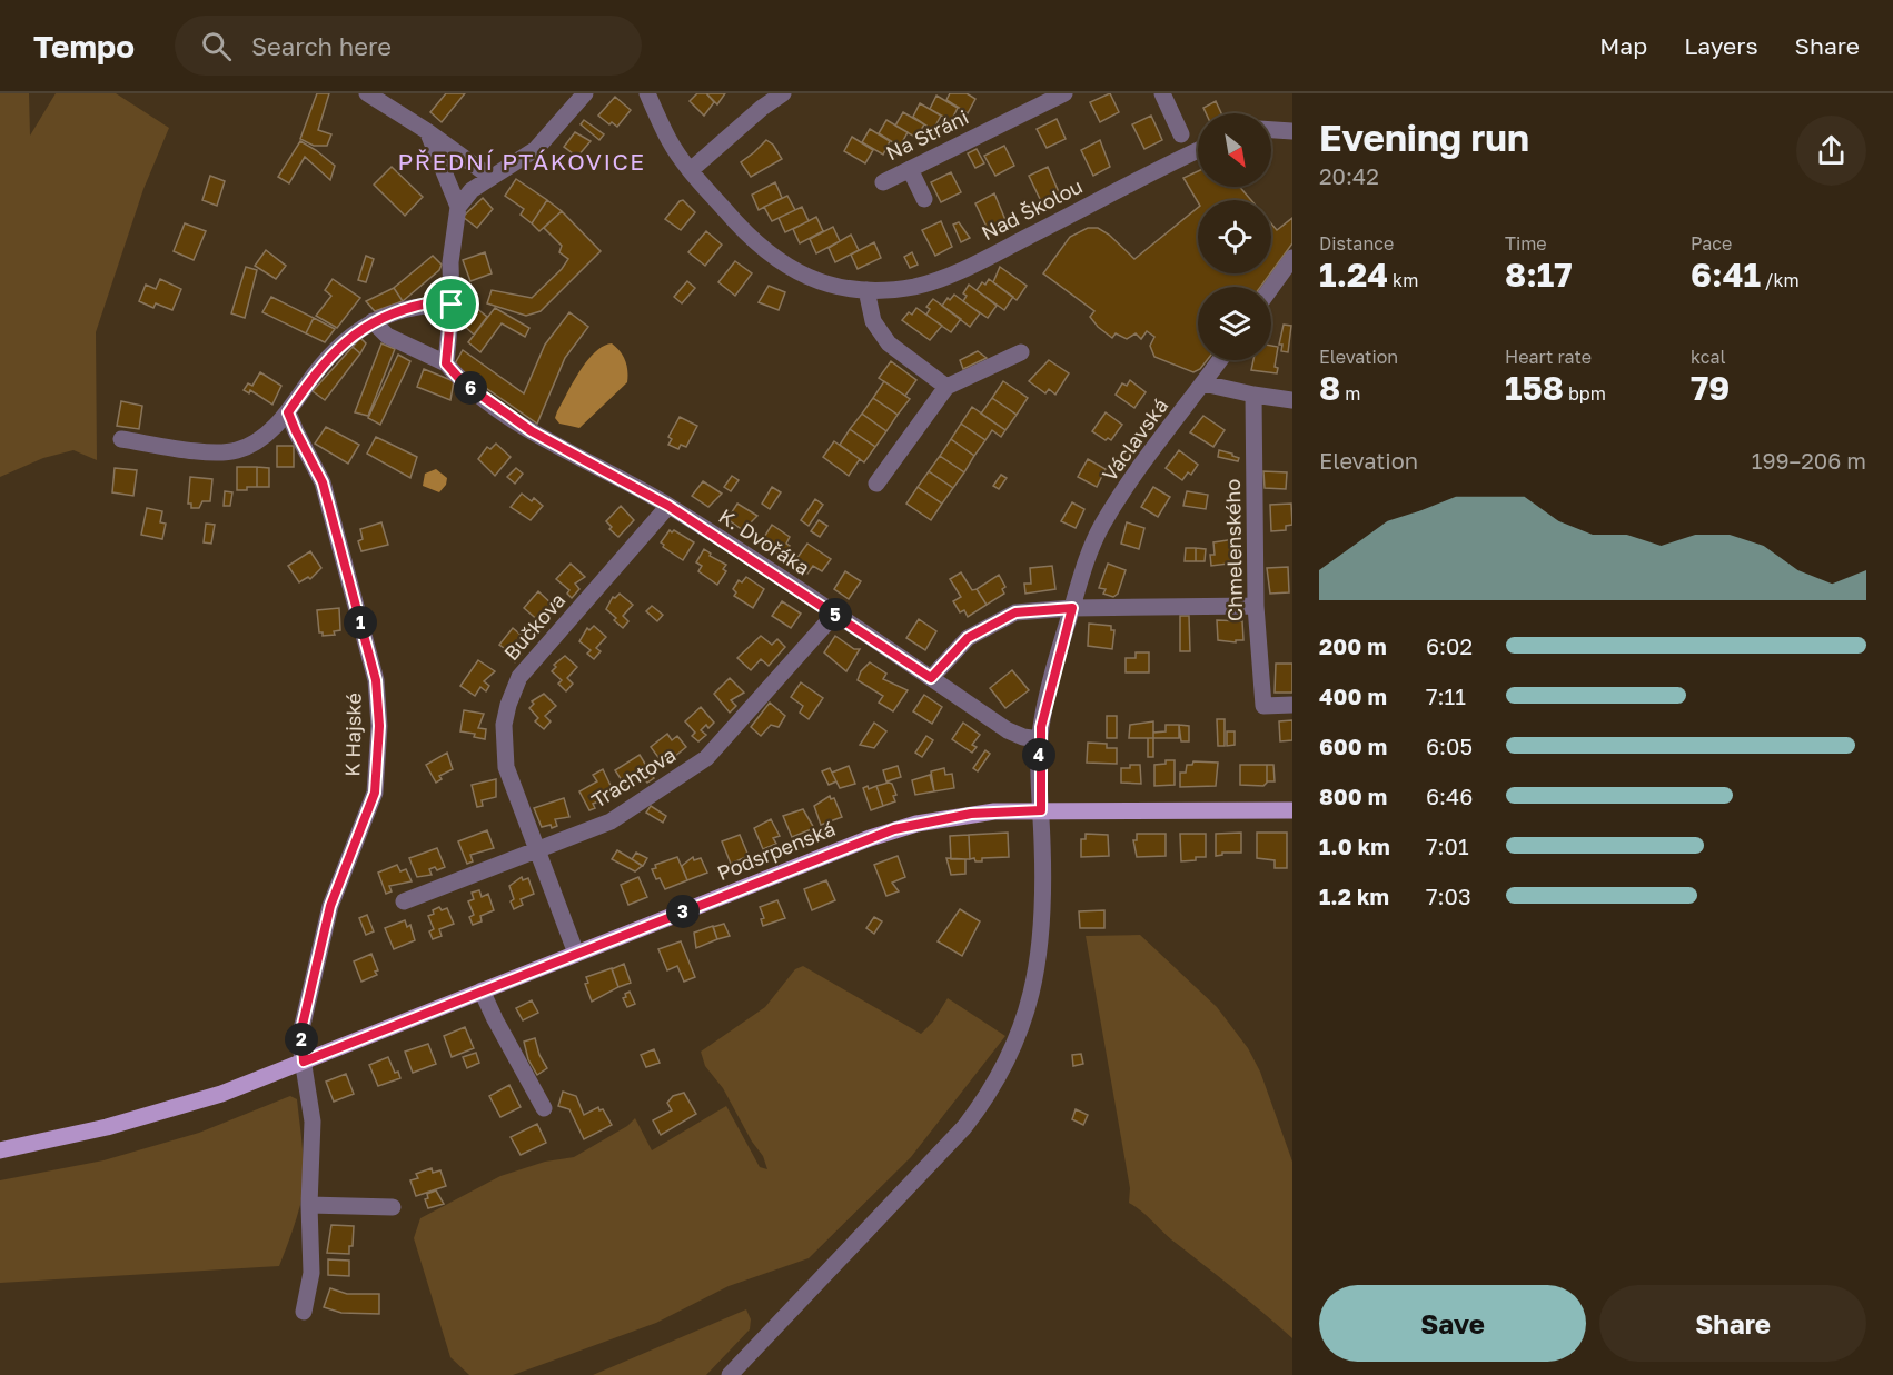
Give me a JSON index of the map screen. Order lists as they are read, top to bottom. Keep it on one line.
{"streets":{"main road":["Podsrpenská"],"street":["Na Stráni","Nad Školou","Václavská","K. Dvořáka","Chmelenského","Bučkova","K Hajské","Trachtova"]},"crossings":[["Václavská","K. Dvořáka"],["Václavská","Podsrpenská"],["K. Dvořáka","Bučkova"],["K. Dvořáka","Trachtova"],["Bučkova","Trachtova"],["Bučkova","Podsrpenská"],["K Hajské","Podsrpenská"]],"districts":["PŘEDNÍ PTÁKOVICE"],"north":"bottom right","page":{"header":"Tempo","search":"Search here","nav":["Map","Layers","Share"],"heading":["Evening run","20:42"],"stats":[["Distance","1.24 km"],["Time","8:17"],["Pace","6:41 /km"],["Elevation","8 m"],["Heart rate","158 bpm"],["kcal","79"]],"pins":["6","5","1","4","3","2"],"chart":["Elevation","199–206 m"],"list":[{"name":"200 m","note":"6:02"},{"name":"400 m","note":"7:11"},{"name":"600 m","note":"6:05"},{"name":"800 m","note":"6:46"},{"name":"1.0 km","note":"7:01"},{"name":"1.2 km","note":"7:03"}],"buttons":["Save","Share"]}}
